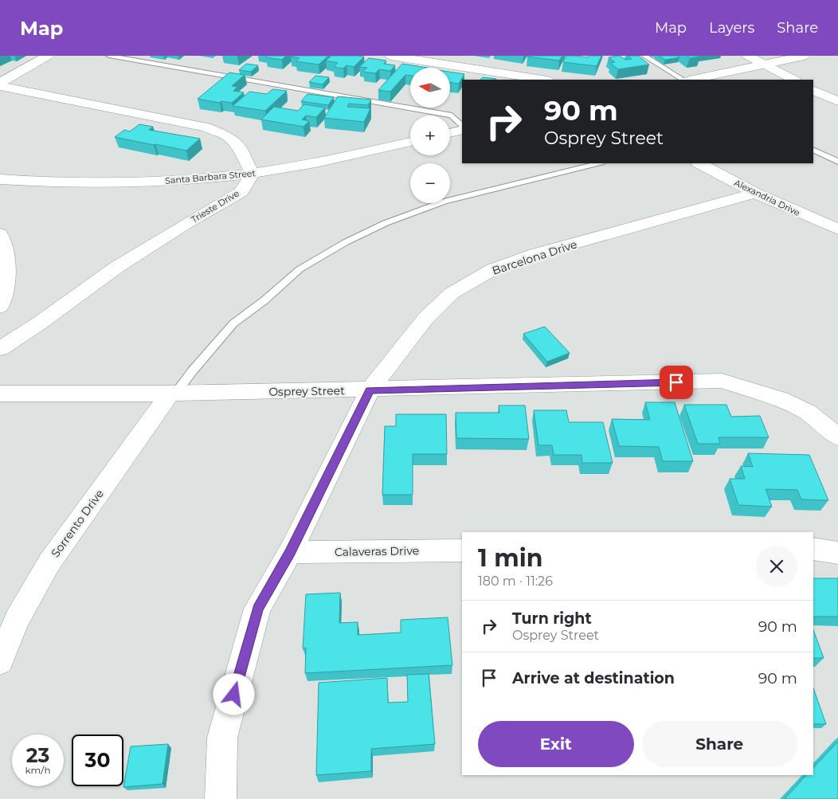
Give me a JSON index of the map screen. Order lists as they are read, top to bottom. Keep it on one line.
{"streets":{"street":["Santa Barbara Street","Alexandria Drive","Trieste Drive","Barcelona Drive","Osprey Street","Sorrento Drive","Calaveras Drive"]},"crossings":[["Santa Barbara Street","Trieste Drive"],["Alexandria Drive","Barcelona Drive"],["Barcelona Drive","Osprey Street"],["Barcelona Drive","Calaveras Drive"],["Osprey Street","Sorrento Drive"]],"north":"left","page":{"header":"Map","nav":["Map","Layers","Share"],"map_buttons":["+","−"],"turn":["90 m","Osprey Street"],"heading":["1 min","180 m · 11:26"],"list":[{"name":"Turn right","note":"Osprey Street","value":"90 m"},{"name":"Arrive at destination","value":"90 m"}],"buttons":["Exit","Share"],"speed":"23 km/h","limit":"30"}}
